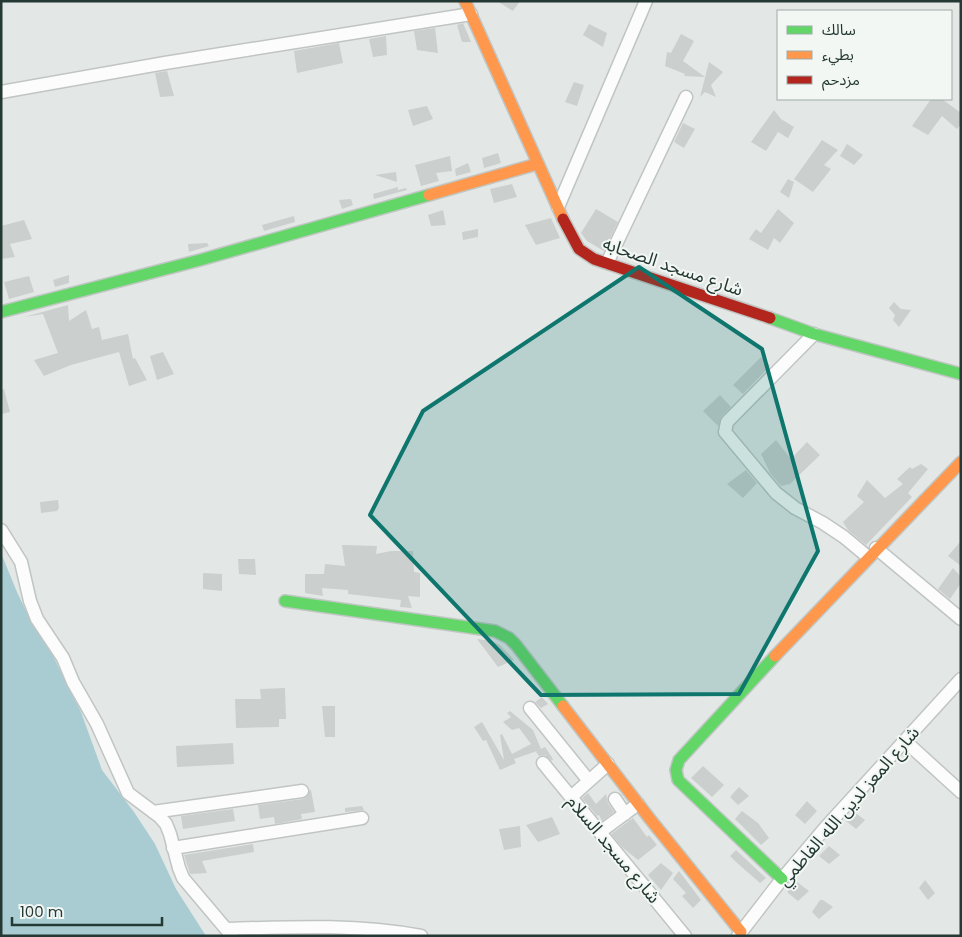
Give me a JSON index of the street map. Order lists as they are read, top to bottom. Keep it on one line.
{"streets":{"street":["شارع مسجد الصحابه","شارع المعز لدين الله الفاطمي","شارع مسجد السلام"]},"legend":["سالك","بطيء","مزدحم"],"scale_bar":"100 m"}
